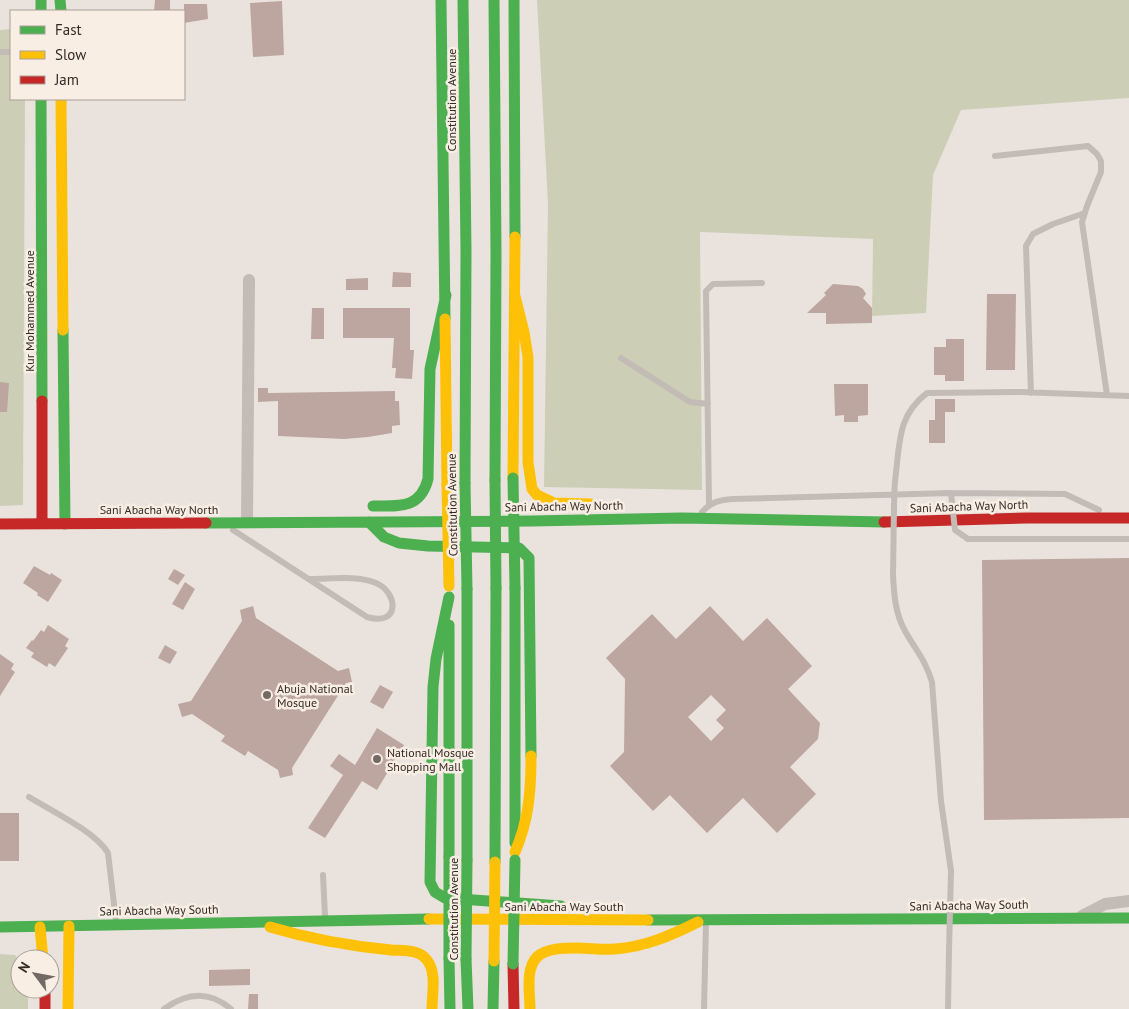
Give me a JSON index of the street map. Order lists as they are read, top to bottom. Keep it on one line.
{"streets":{"main road":["Constitution Avenue","Kur Mohammed Avenue","Sani Abacha Way North","Sani Abacha Way South"]},"crossings":[["Kur Mohammed Avenue","Sani Abacha Way North"]],"places":["Abuja National Mosque","National Mosque Shopping Mall"],"legend":["Fast","Slow","Jam"],"north":"top left"}
